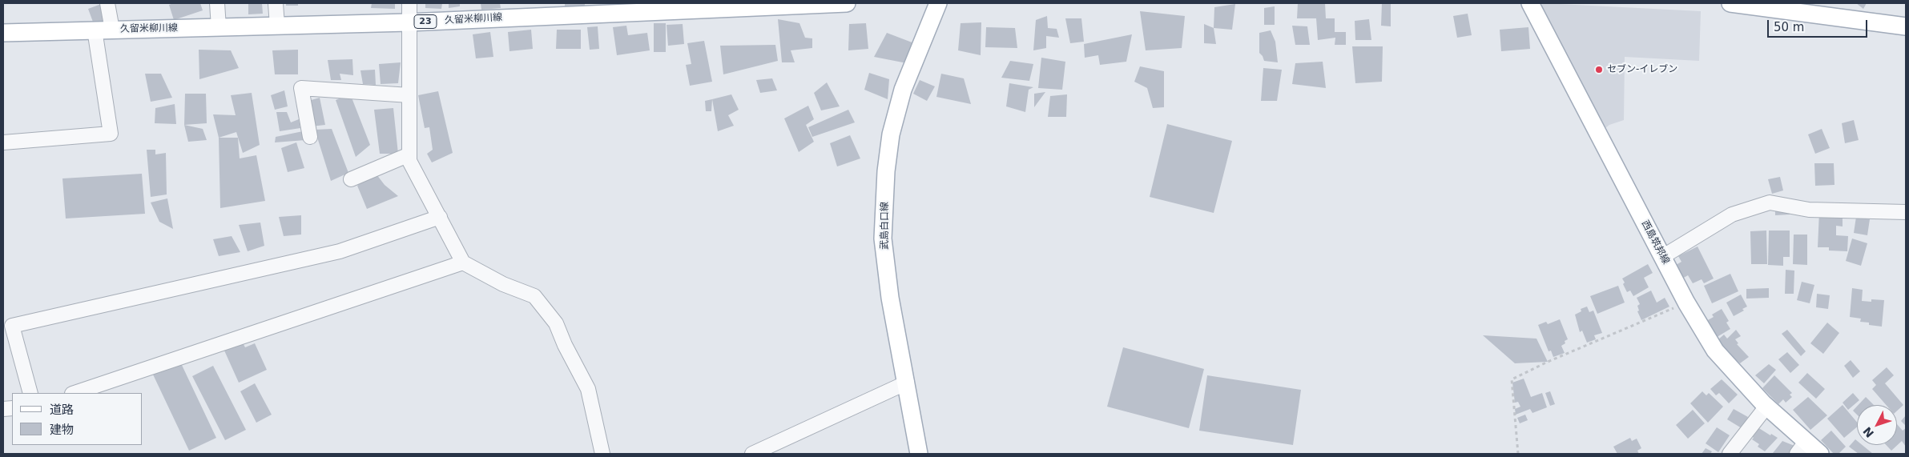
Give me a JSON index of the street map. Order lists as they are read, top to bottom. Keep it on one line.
{"streets":{"main road":["久留米柳川線","23","武島白口線","西島筑邦線"]},"places":["セブン-イレブン"],"legend":["道路","建物"],"scale_bar":"50 m","north":"bottom left"}
